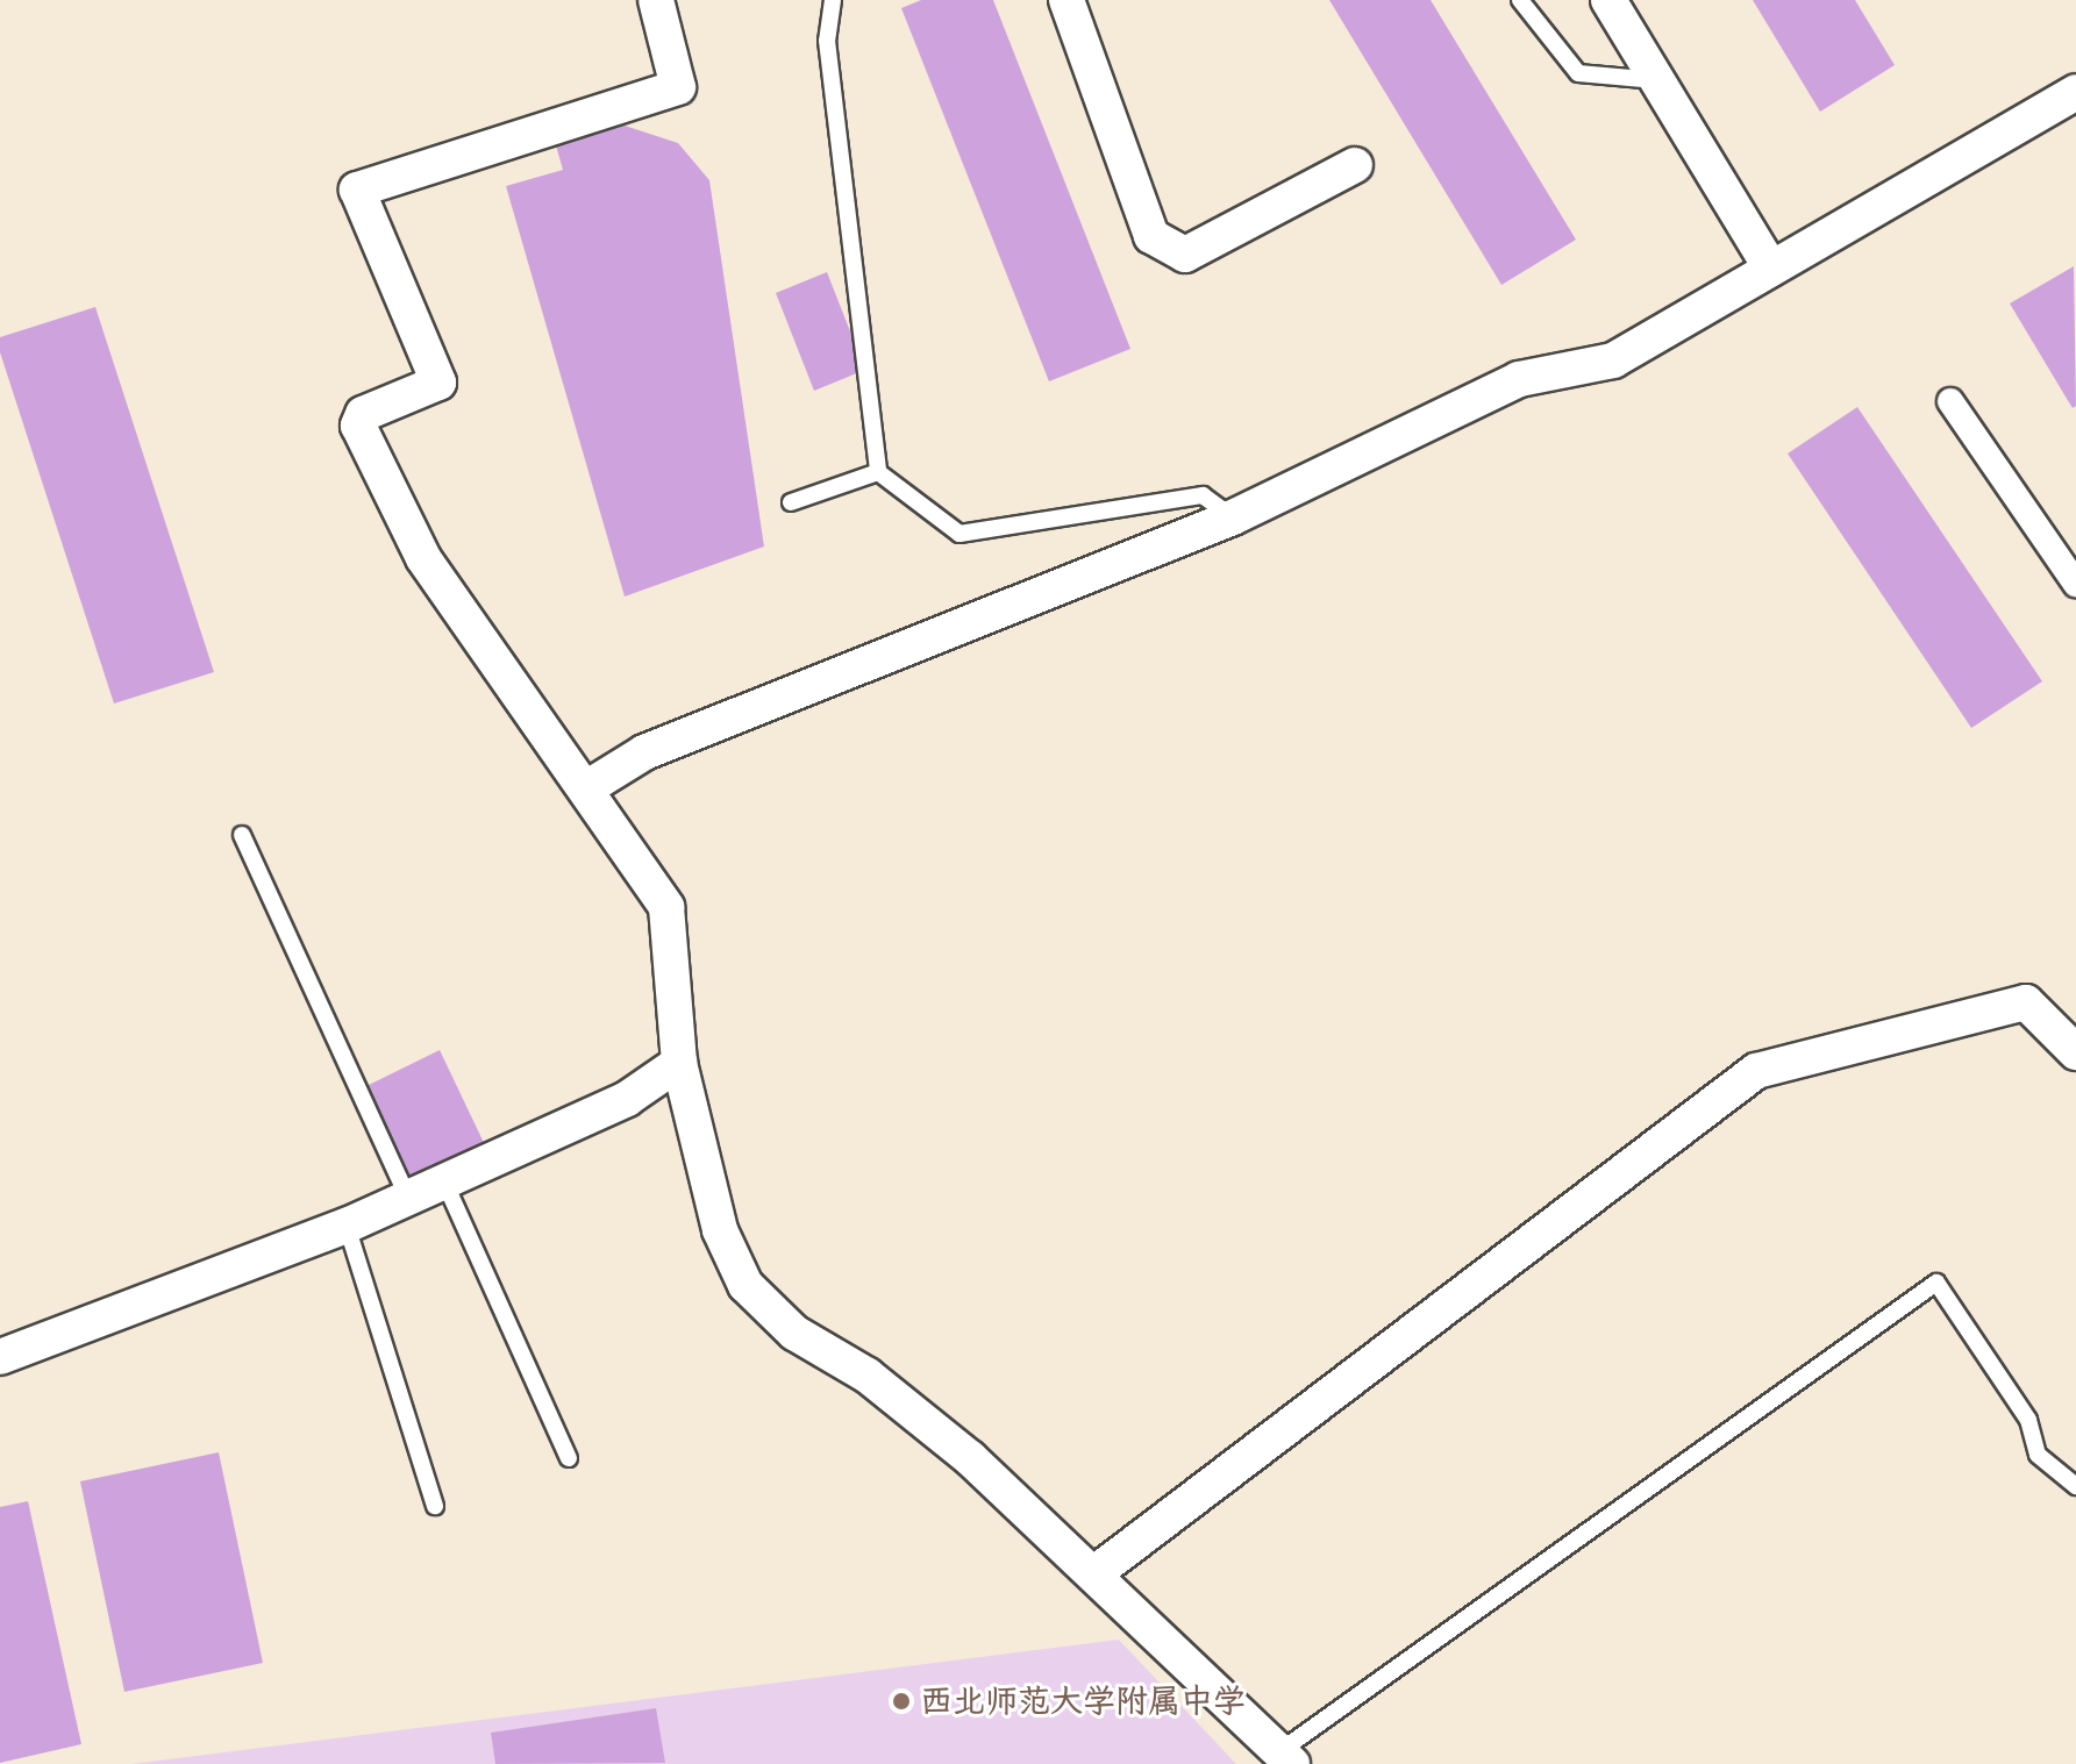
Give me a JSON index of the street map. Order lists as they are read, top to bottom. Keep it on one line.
{"places":["西北师范大学附属中学"]}
